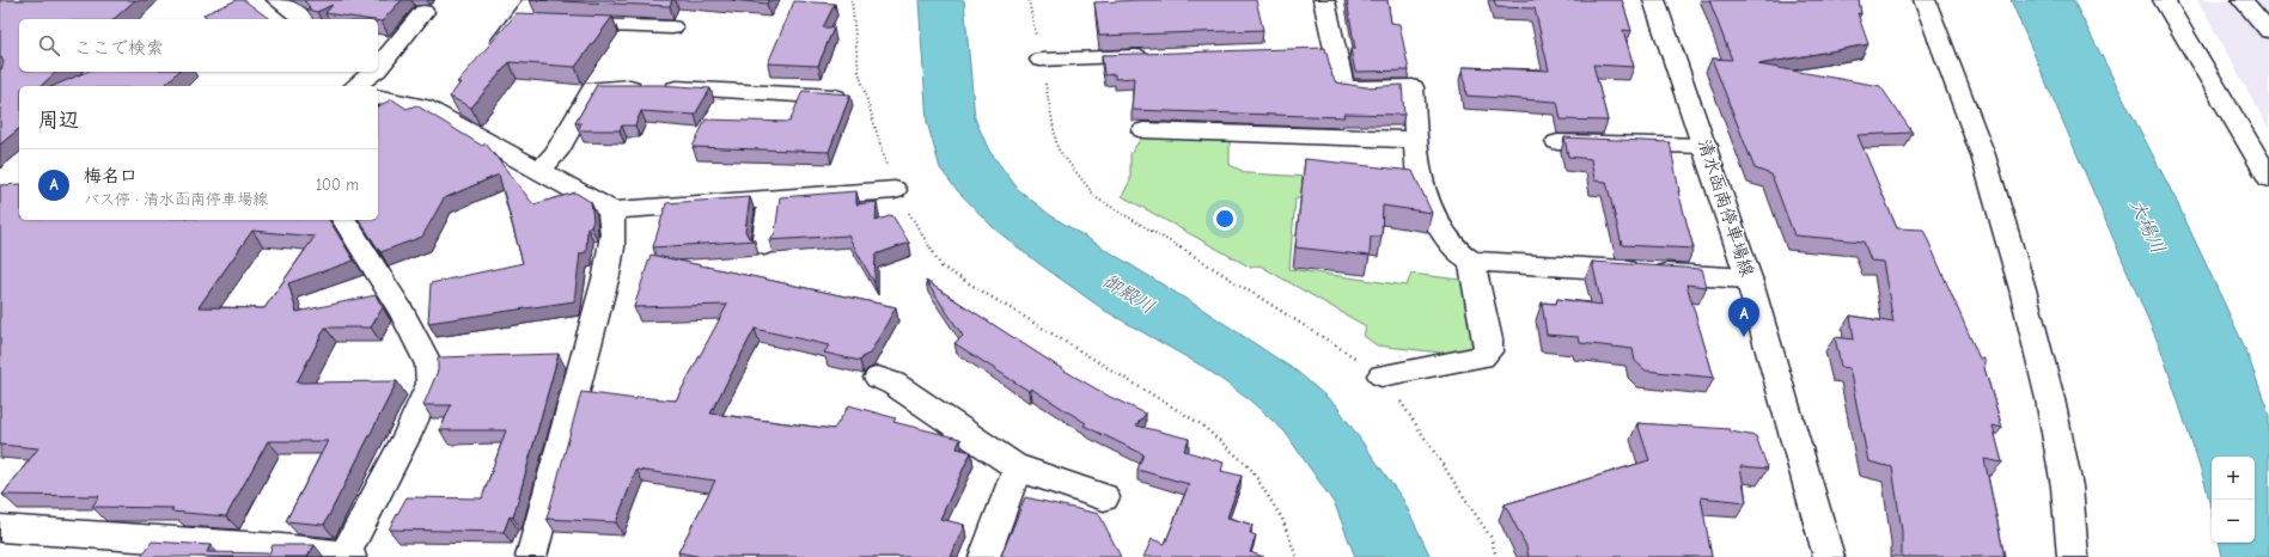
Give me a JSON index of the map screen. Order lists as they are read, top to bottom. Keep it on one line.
{"streets":{"street":["清水函南停車場線"]},"water":["大場川","御殿川"],"page":{"search":"ここで検索","heading":"周辺","list":[{"mark":"A","name":"梅名口","note":"バス停 · 清水函南停車場線","value":"100 m"}],"pins":"A","map_buttons":["+","−"]}}
